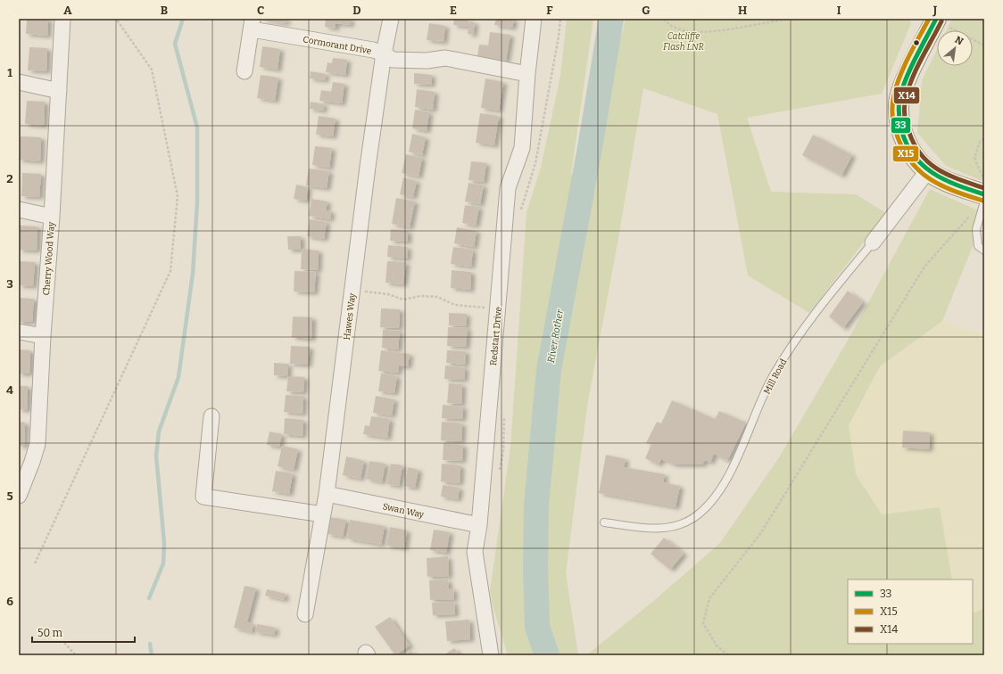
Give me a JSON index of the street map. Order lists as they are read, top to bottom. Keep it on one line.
{"streets":{"street":["Cormorant Drive","Cherry Wood Way","Hawes Way","Redstart Drive","Mill Road","Swan Way"]},"crossings":[["Cormorant Drive","Hawes Way"],["Cormorant Drive","Redstart Drive"],["Hawes Way","Swan Way"],["Redstart Drive","Swan Way"]],"water":["River Rother"],"parks":["Catcliffe Flash LNR"],"lines":["transit line 33","transit line X15","transit line X14"],"legend":["33","X15","X14"],"scale_bar":"50 m","north":"top right","grid":{"columns":["A","B","C","D","E","F","G","H","I","J"],"rows":["1","2","3","4","5","6"]}}
